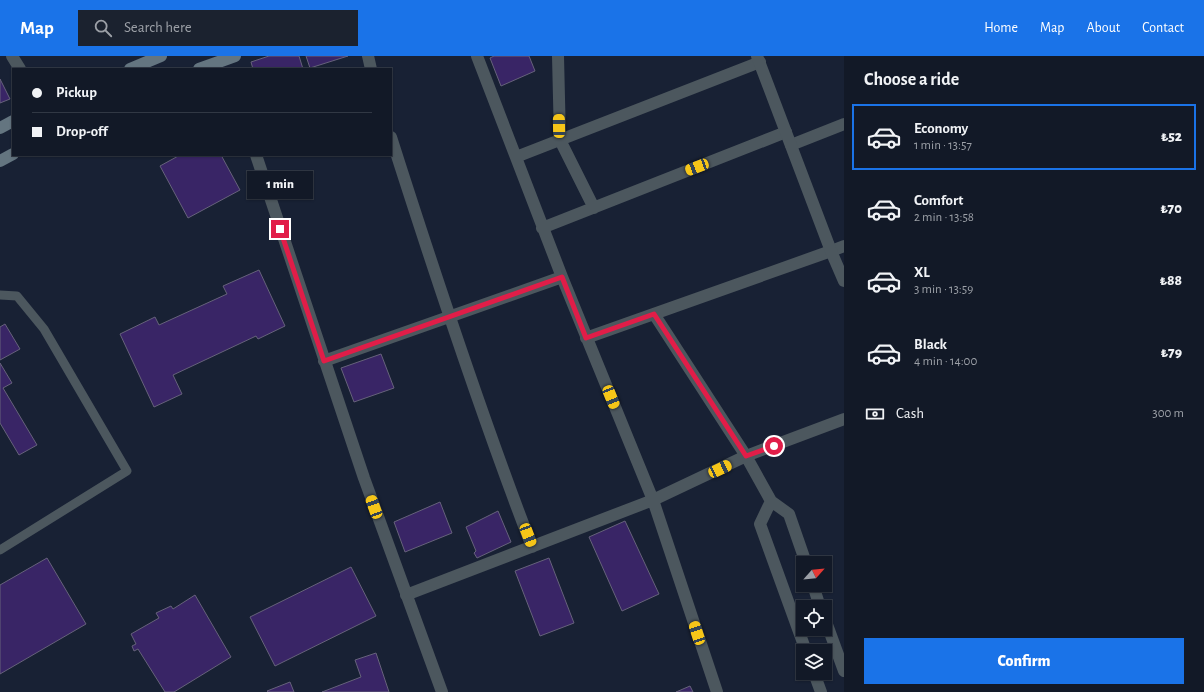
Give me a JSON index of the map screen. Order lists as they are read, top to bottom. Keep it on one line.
{"north":"top right","page":{"header":"Map","search":"Search here","nav":["Home","Map","About","Contact"],"heading":"Choose a ride","banner":["Pickup","Drop-off"],"list":[{"name":"Economy","note":"1 min · 13:57","value":"₺52"},{"name":"Comfort","note":"2 min · 13:58","value":"₺70"},{"name":"XL","note":"3 min · 13:59","value":"₺88"},{"name":"Black","note":"4 min · 14:00","value":"₺79"}],"bubble":"1 min","pay":["Cash","300 m"],"buttons":"Confirm"}}
